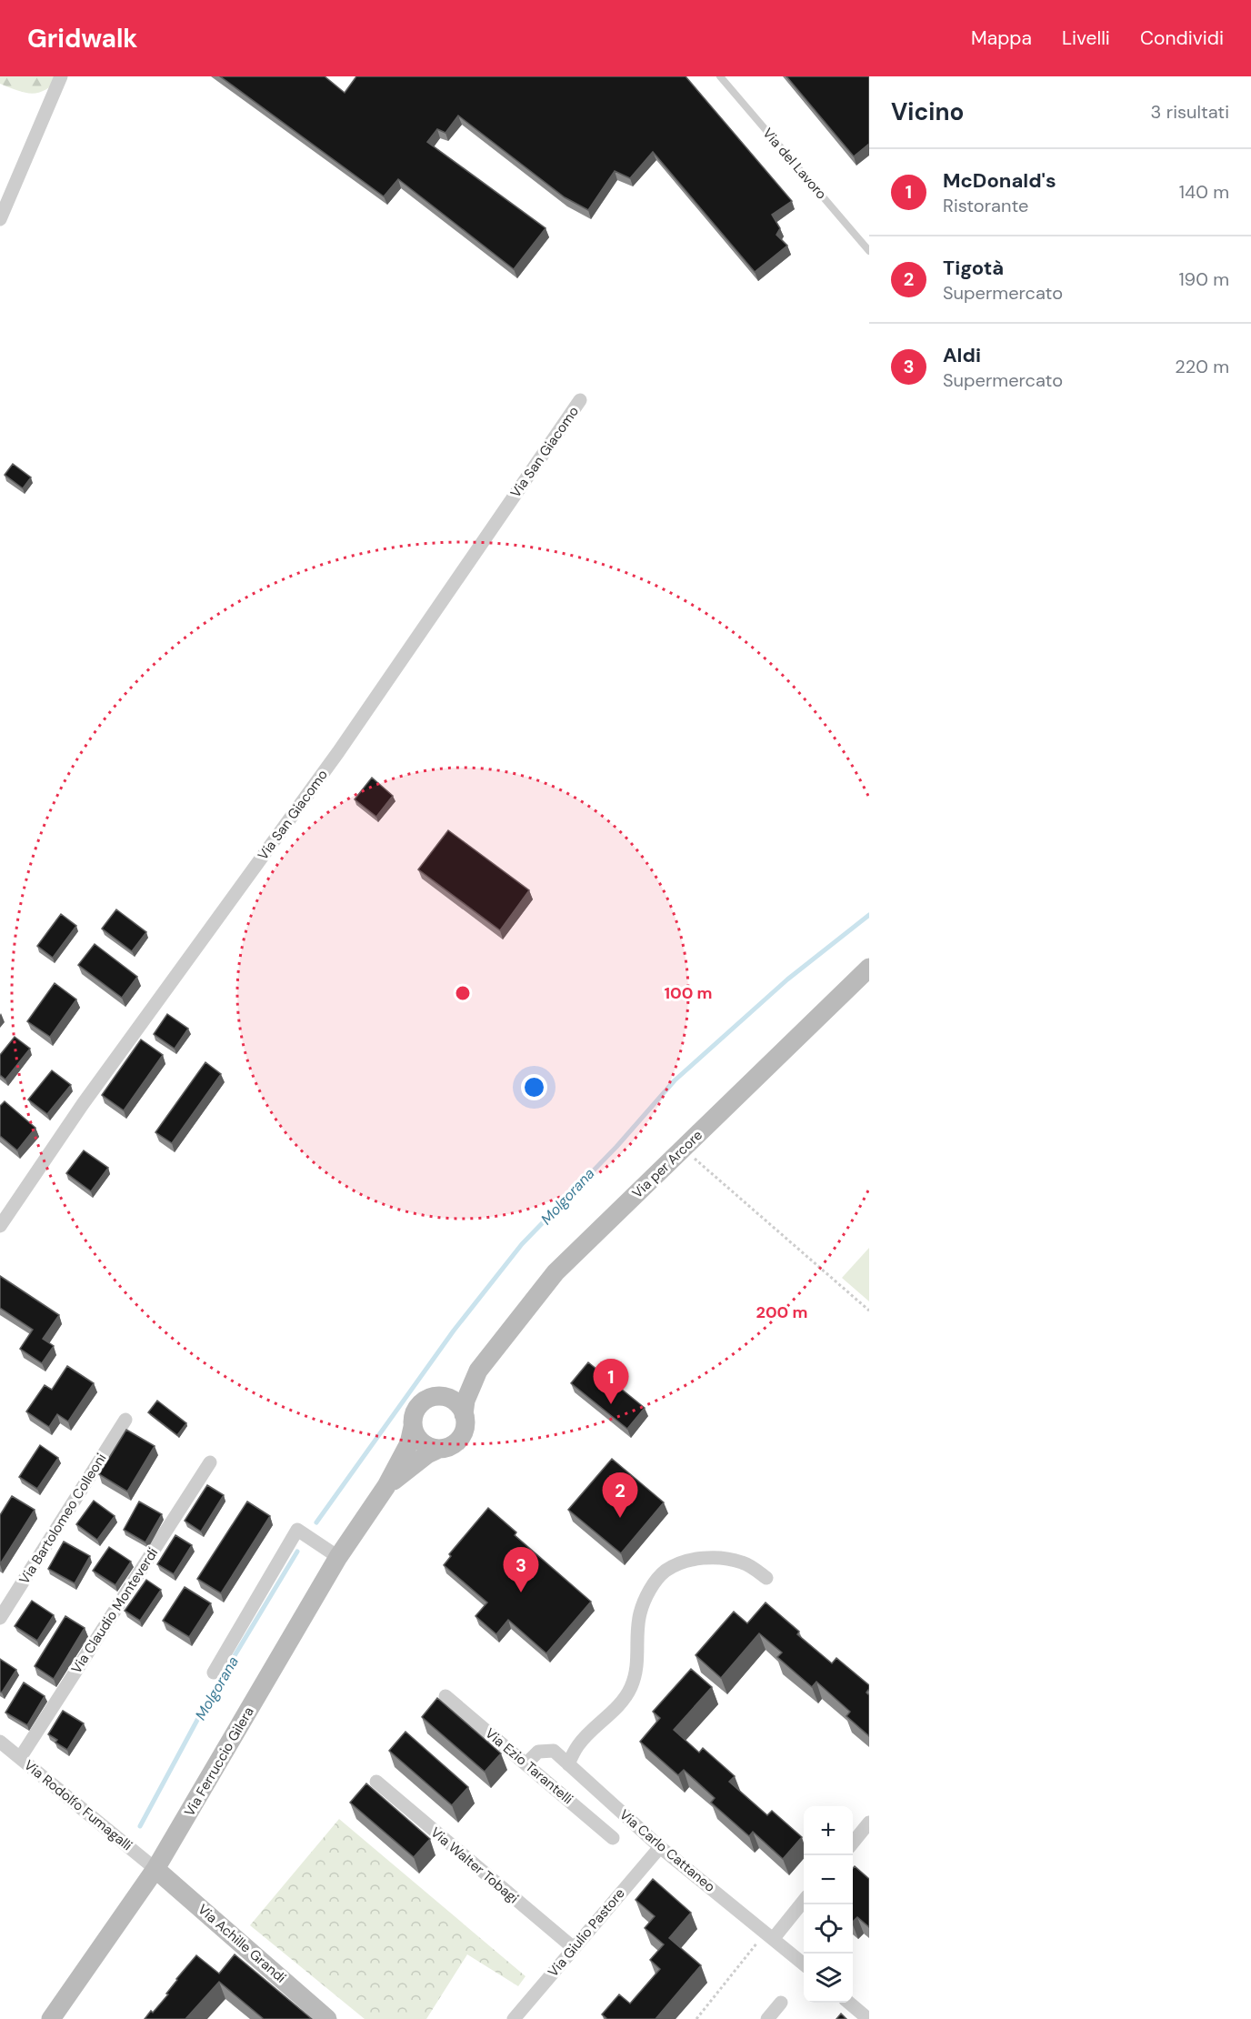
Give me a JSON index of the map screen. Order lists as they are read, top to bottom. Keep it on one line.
{"streets":{"main road":["Via per Arcore","Via Ferruccio Gilera","Via Achille Grandi"],"street":["Via San Giacomo","Via Bartolomeo Colleoni","Via Claudio Monteverdi","Via Ezio Tarantelli","Via Rodolfo Fumagalli","Via Carlo Cattaneo","Via Walter Tobagi","Via Giulio Pastore"],"lane":["Via del Lavoro"]},"crossings":[["Via per Arcore","Via Ferruccio Gilera"],["Via Claudio Monteverdi","Via Rodolfo Fumagalli"],["Via Ferruccio Gilera","Via Rodolfo Fumagalli"],["Via Ferruccio Gilera","Via Achille Grandi"],["Via Ezio Tarantelli","Via Carlo Cattaneo"],["Via Rodolfo Fumagalli","Via Achille Grandi"],["Via Carlo Cattaneo","Via Giulio Pastore"],["Via Walter Tobagi","Via Giulio Pastore"]],"water":["Molgorana"],"page":{"header":"Gridwalk","nav":["Mappa","Livelli","Condividi"],"heading":["Vicino","3 risultati"],"list":[{"mark":"1","name":"McDonald's","note":"Ristorante","value":"140 m"},{"mark":"2","name":"Tigotà","note":"Supermercato","value":"190 m"},{"mark":"3","name":"Aldi","note":"Supermercato","value":"220 m"}],"pins":["1","2","3"],"map_buttons":["+","−"]},"rings":["100 m","200 m"]}
